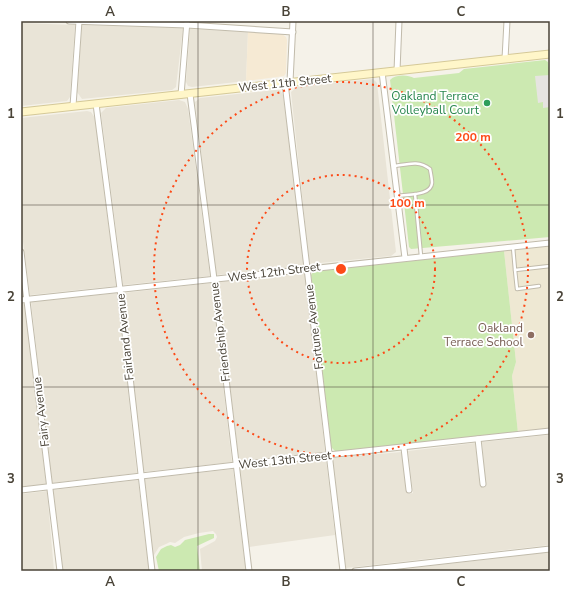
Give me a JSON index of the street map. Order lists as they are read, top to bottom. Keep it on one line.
{"streets":{"main road":["West 11th Street"],"street":["West 12th Street","Fortune Avenue","Friendship Avenue","Fairland Avenue","Fairy Avenue","West 13th Street"]},"crossings":[["West 11th Street","Fortune Avenue"],["West 11th Street","Friendship Avenue"],["West 11th Street","Fairland Avenue"],["West 12th Street","Fortune Avenue"],["West 12th Street","Friendship Avenue"],["West 12th Street","Fairland Avenue"],["West 12th Street","Fairy Avenue"],["Fortune Avenue","West 13th Street"],["Friendship Avenue","West 13th Street"],["Fairland Avenue","West 13th Street"],["Fairy Avenue","West 13th Street"]],"places":["Oakland Terrace Volleyball Court","Oakland Terrace School"],"grid":{"columns":["A","B","C"],"rows":["1","2","3"]},"rings":["200 m","100 m"]}
